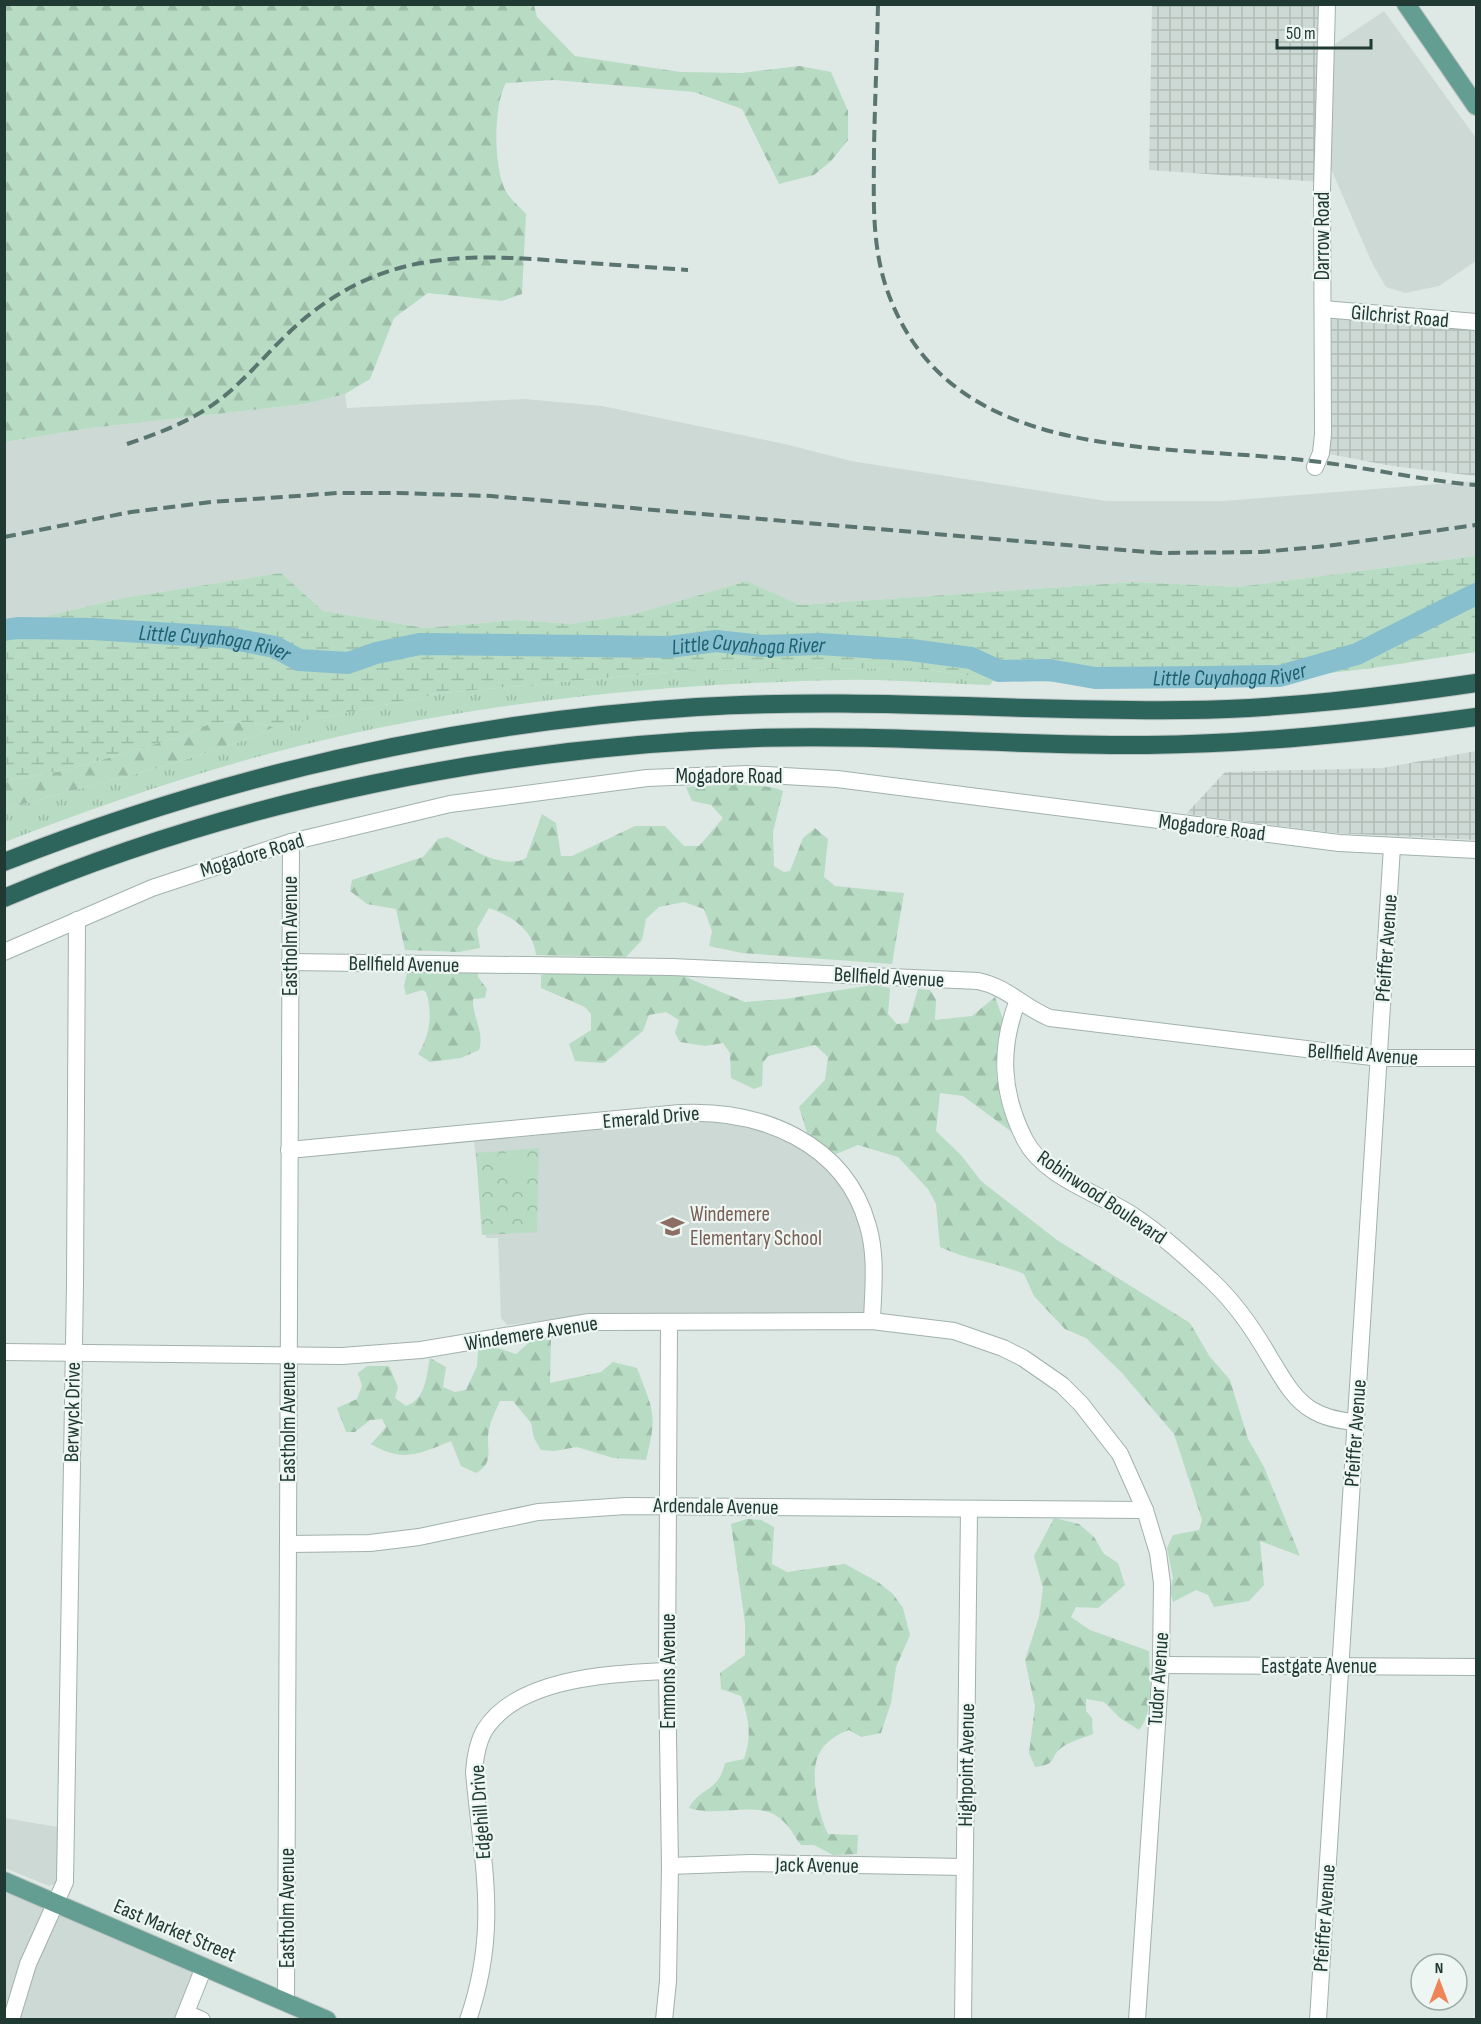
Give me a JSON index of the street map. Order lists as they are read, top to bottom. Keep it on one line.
{"streets":{"main road":["East Market Street"],"street":["Darrow Road","Gilchrist Road","Mogadore Road","Eastholm Avenue","Pfeiffer Avenue","Bellfield Avenue","Emerald Drive","Robinwood Boulevard","Windemere Avenue","Berwyck Drive","Ardendale Avenue","Eastgate Avenue","Emmons Avenue","Tudor Avenue","Highpoint Avenue","Edgehill Drive","Jack Avenue"]},"crossings":[["Darrow Road","Gilchrist Road"],["Mogadore Road","Eastholm Avenue"],["Mogadore Road","Pfeiffer Avenue"],["Mogadore Road","Berwyck Drive"],["Eastholm Avenue","Bellfield Avenue"],["Eastholm Avenue","Emerald Drive"],["Eastholm Avenue","Windemere Avenue"],["Eastholm Avenue","Ardendale Avenue"],["Eastholm Avenue","East Market Street"],["Pfeiffer Avenue","Bellfield Avenue"],["Pfeiffer Avenue","Robinwood Boulevard"],["Pfeiffer Avenue","Eastgate Avenue"],["Bellfield Avenue","Robinwood Boulevard"],["Emerald Drive","Windemere Avenue"],["Windemere Avenue","Berwyck Drive"],["Windemere Avenue","Emmons Avenue"],["Windemere Avenue","Tudor Avenue"],["Berwyck Drive","East Market Street"],["Ardendale Avenue","Emmons Avenue"],["Ardendale Avenue","Tudor Avenue"],["Ardendale Avenue","Highpoint Avenue"],["Eastgate Avenue","Tudor Avenue"],["Emmons Avenue","Edgehill Drive"],["Emmons Avenue","Jack Avenue"],["Highpoint Avenue","Jack Avenue"]],"water":["Little Cuyahoga River"],"places":{"school or university":["Windemere Elementary School"]},"scale_bar":"50 m","north":"top"}
